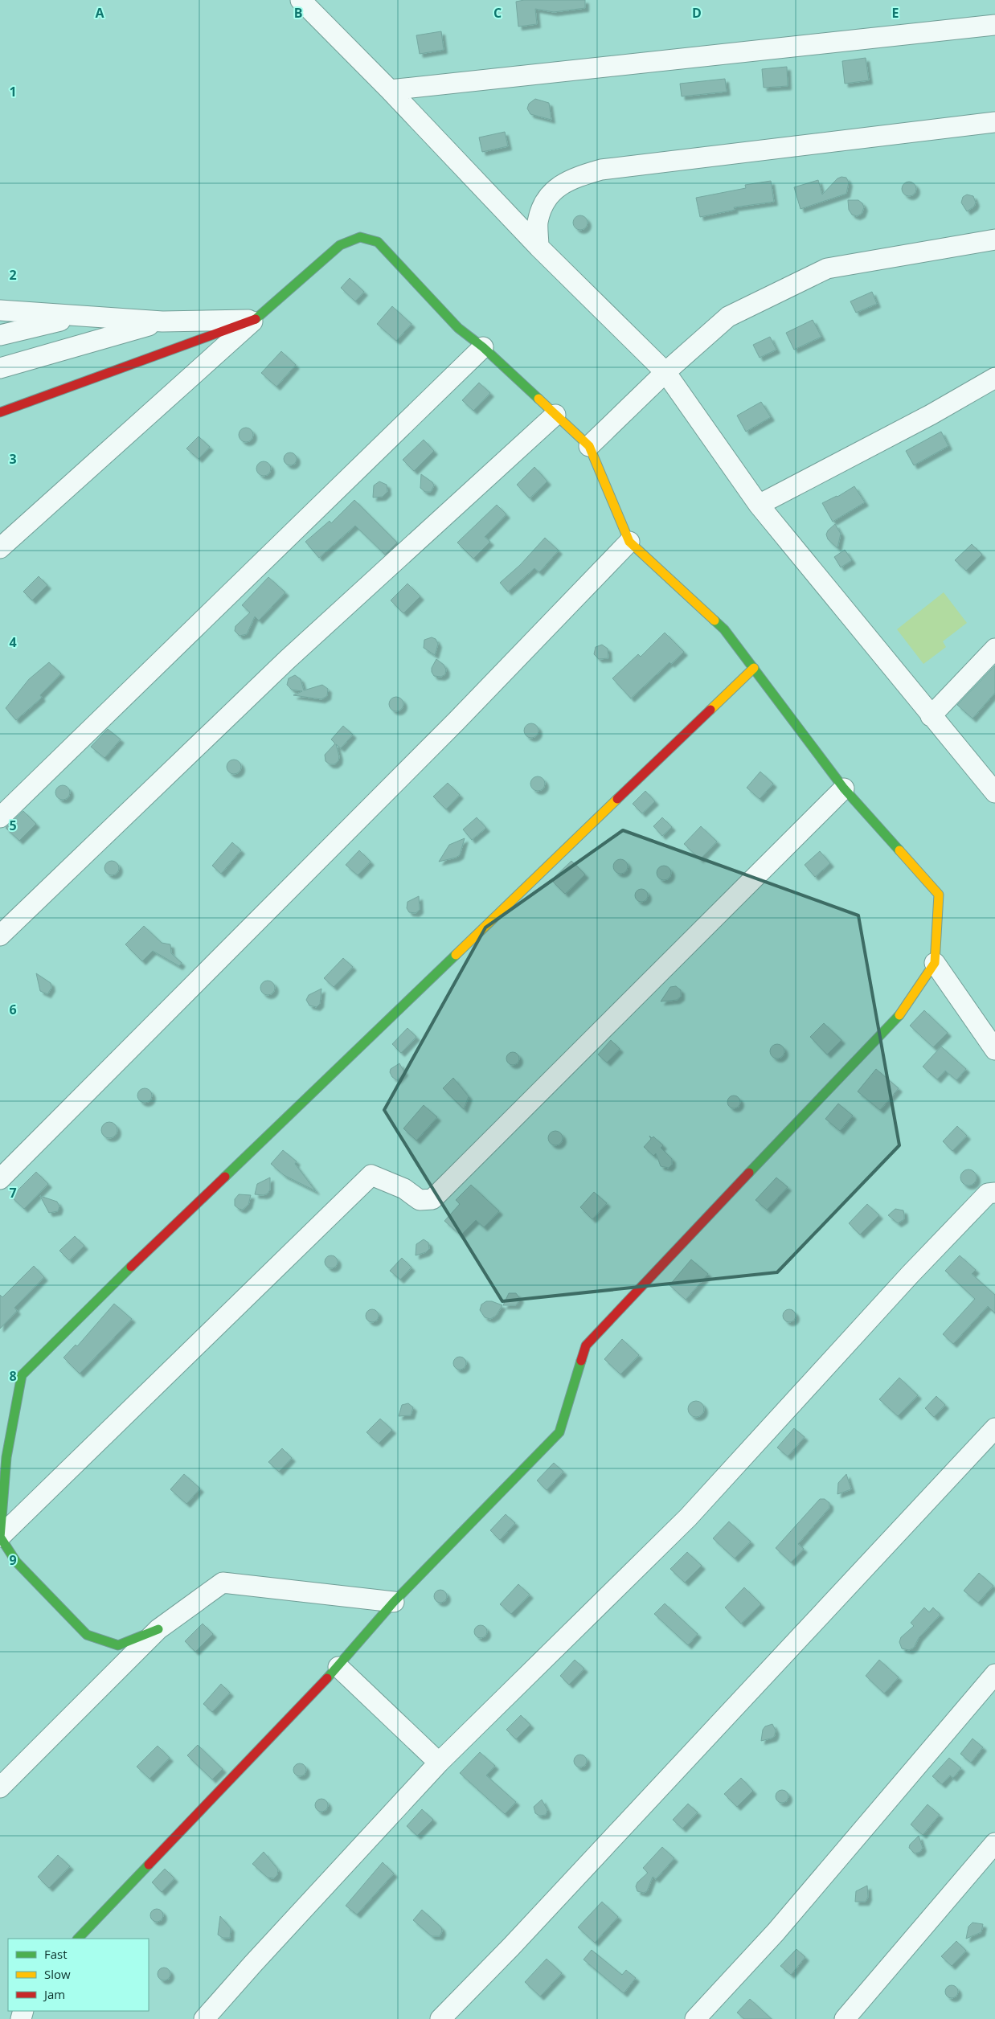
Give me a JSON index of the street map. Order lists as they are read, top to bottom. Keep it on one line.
{"legend":["Fast","Slow","Jam"],"grid":{"columns":["A","B","C","D","E"],"rows":["1","2","3","4","5","6","7","8","9"]}}
